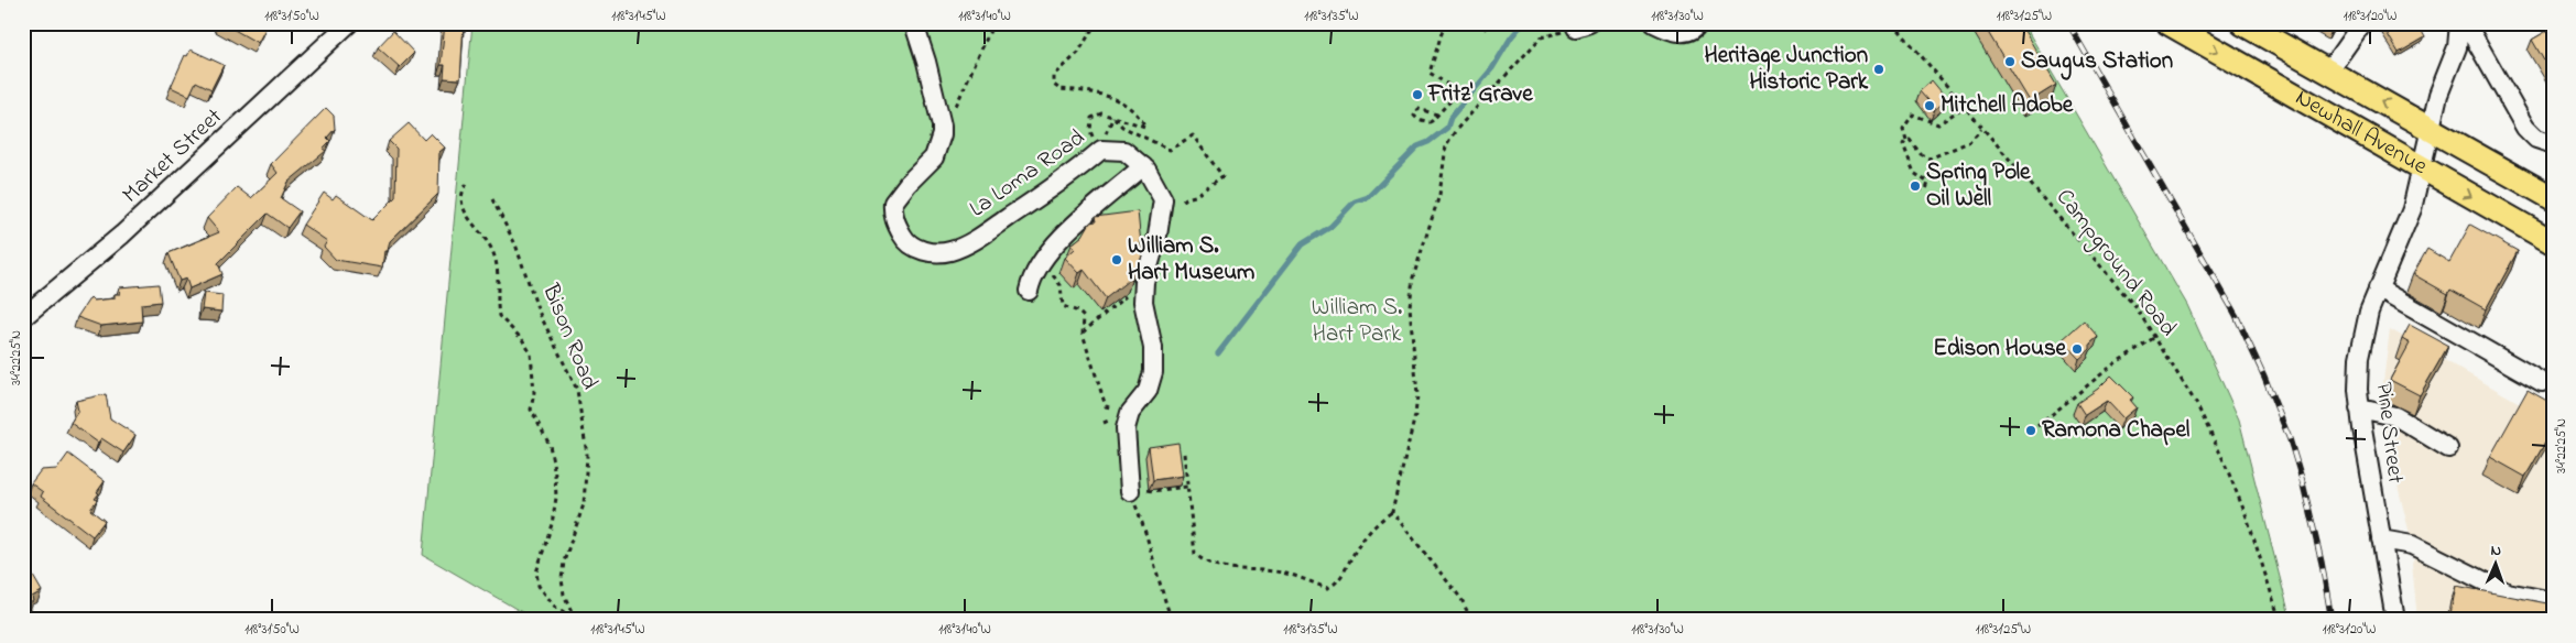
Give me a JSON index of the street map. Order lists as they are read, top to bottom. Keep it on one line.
{"streets":{"main road":["Newhall Avenue"],"street":["Market Street","La Loma Road","Pine Street"],"path":["Campground Road","Bison Road"]},"crossings":[["Newhall Avenue","Pine Street"]],"parks":["William S. Hart Park"],"places":["Saugus Station","Heritage Junction Historic Park","Fritz' Grave","Mitchell Adobe","Spring Pole Oil Well","William S. Hart Museum","Edison House","Ramona Chapel"],"north":"top","coordinates":["118°31'50\"W","118°31'45\"W","118°31'40\"W","118°31'35\"W","118°31'30\"W","118°31'25\"W","118°31'20\"W","34°22'25\"N"]}
